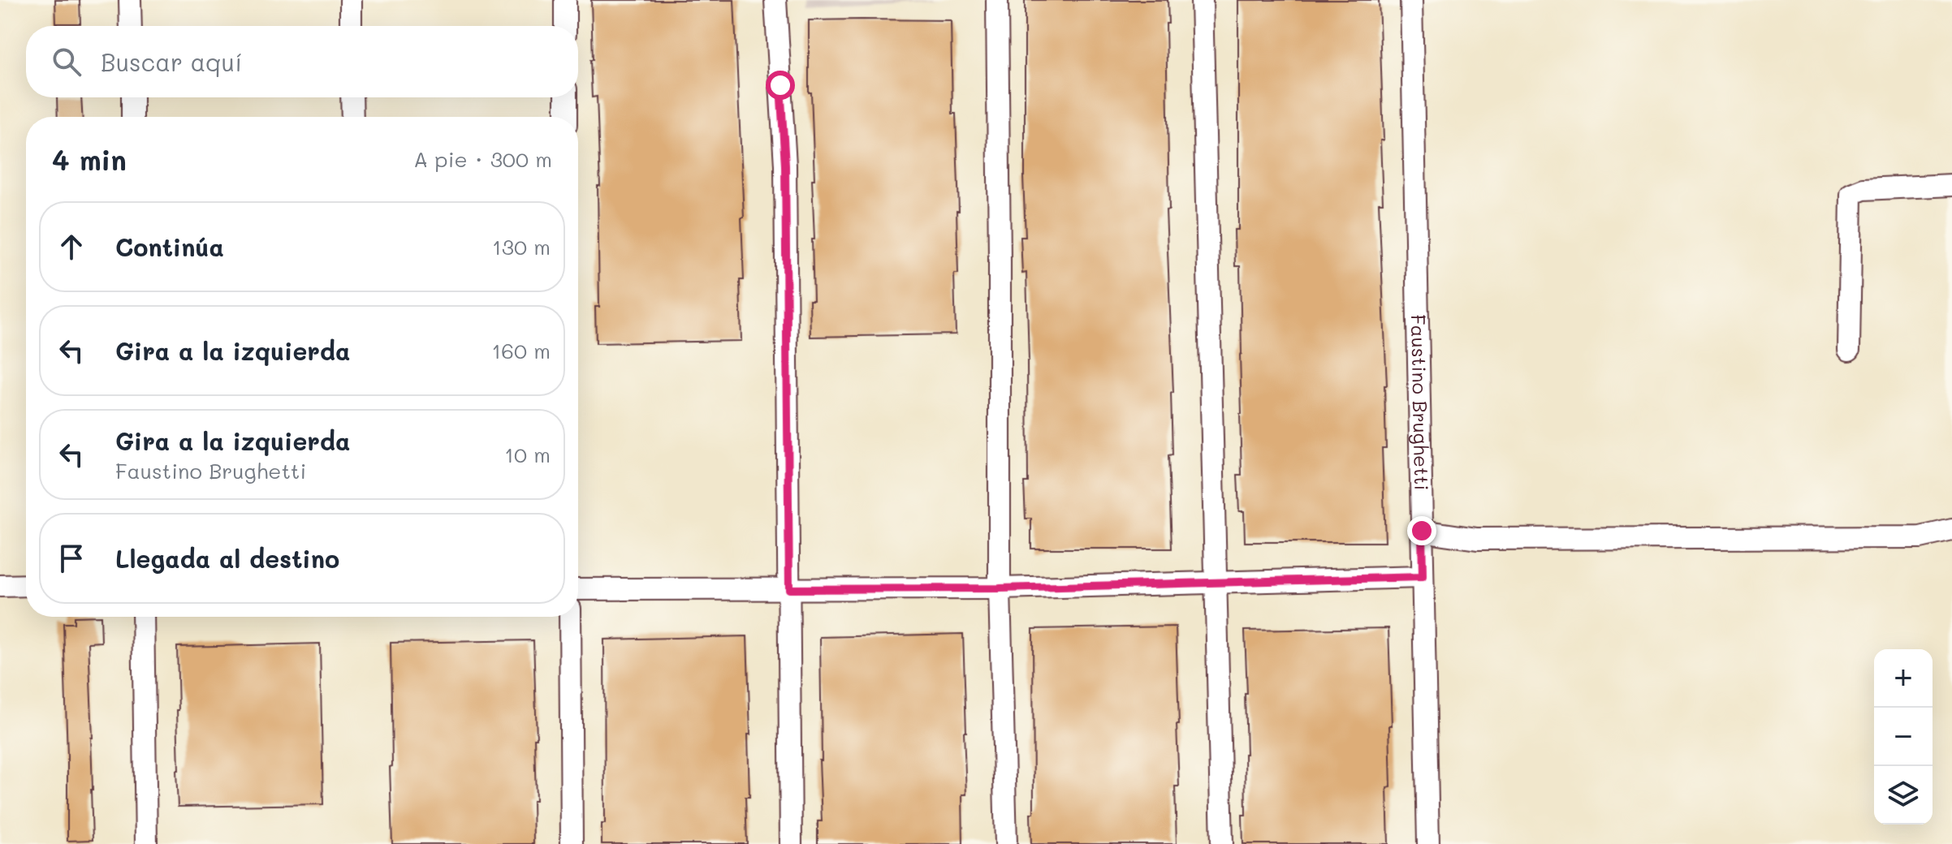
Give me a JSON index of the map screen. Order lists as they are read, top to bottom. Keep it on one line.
{"streets":{"street":["Faustino Brughetti"]},"page":{"search":"Buscar aquí","heading":["4 min","A pie · 300 m"],"list":[["Continúa","130 m"],["Gira a la izquierda","160 m"],["Gira a la izquierda","Faustino Brughetti","10 m"],"Llegada al destino"],"map_buttons":["+","−"]}}
